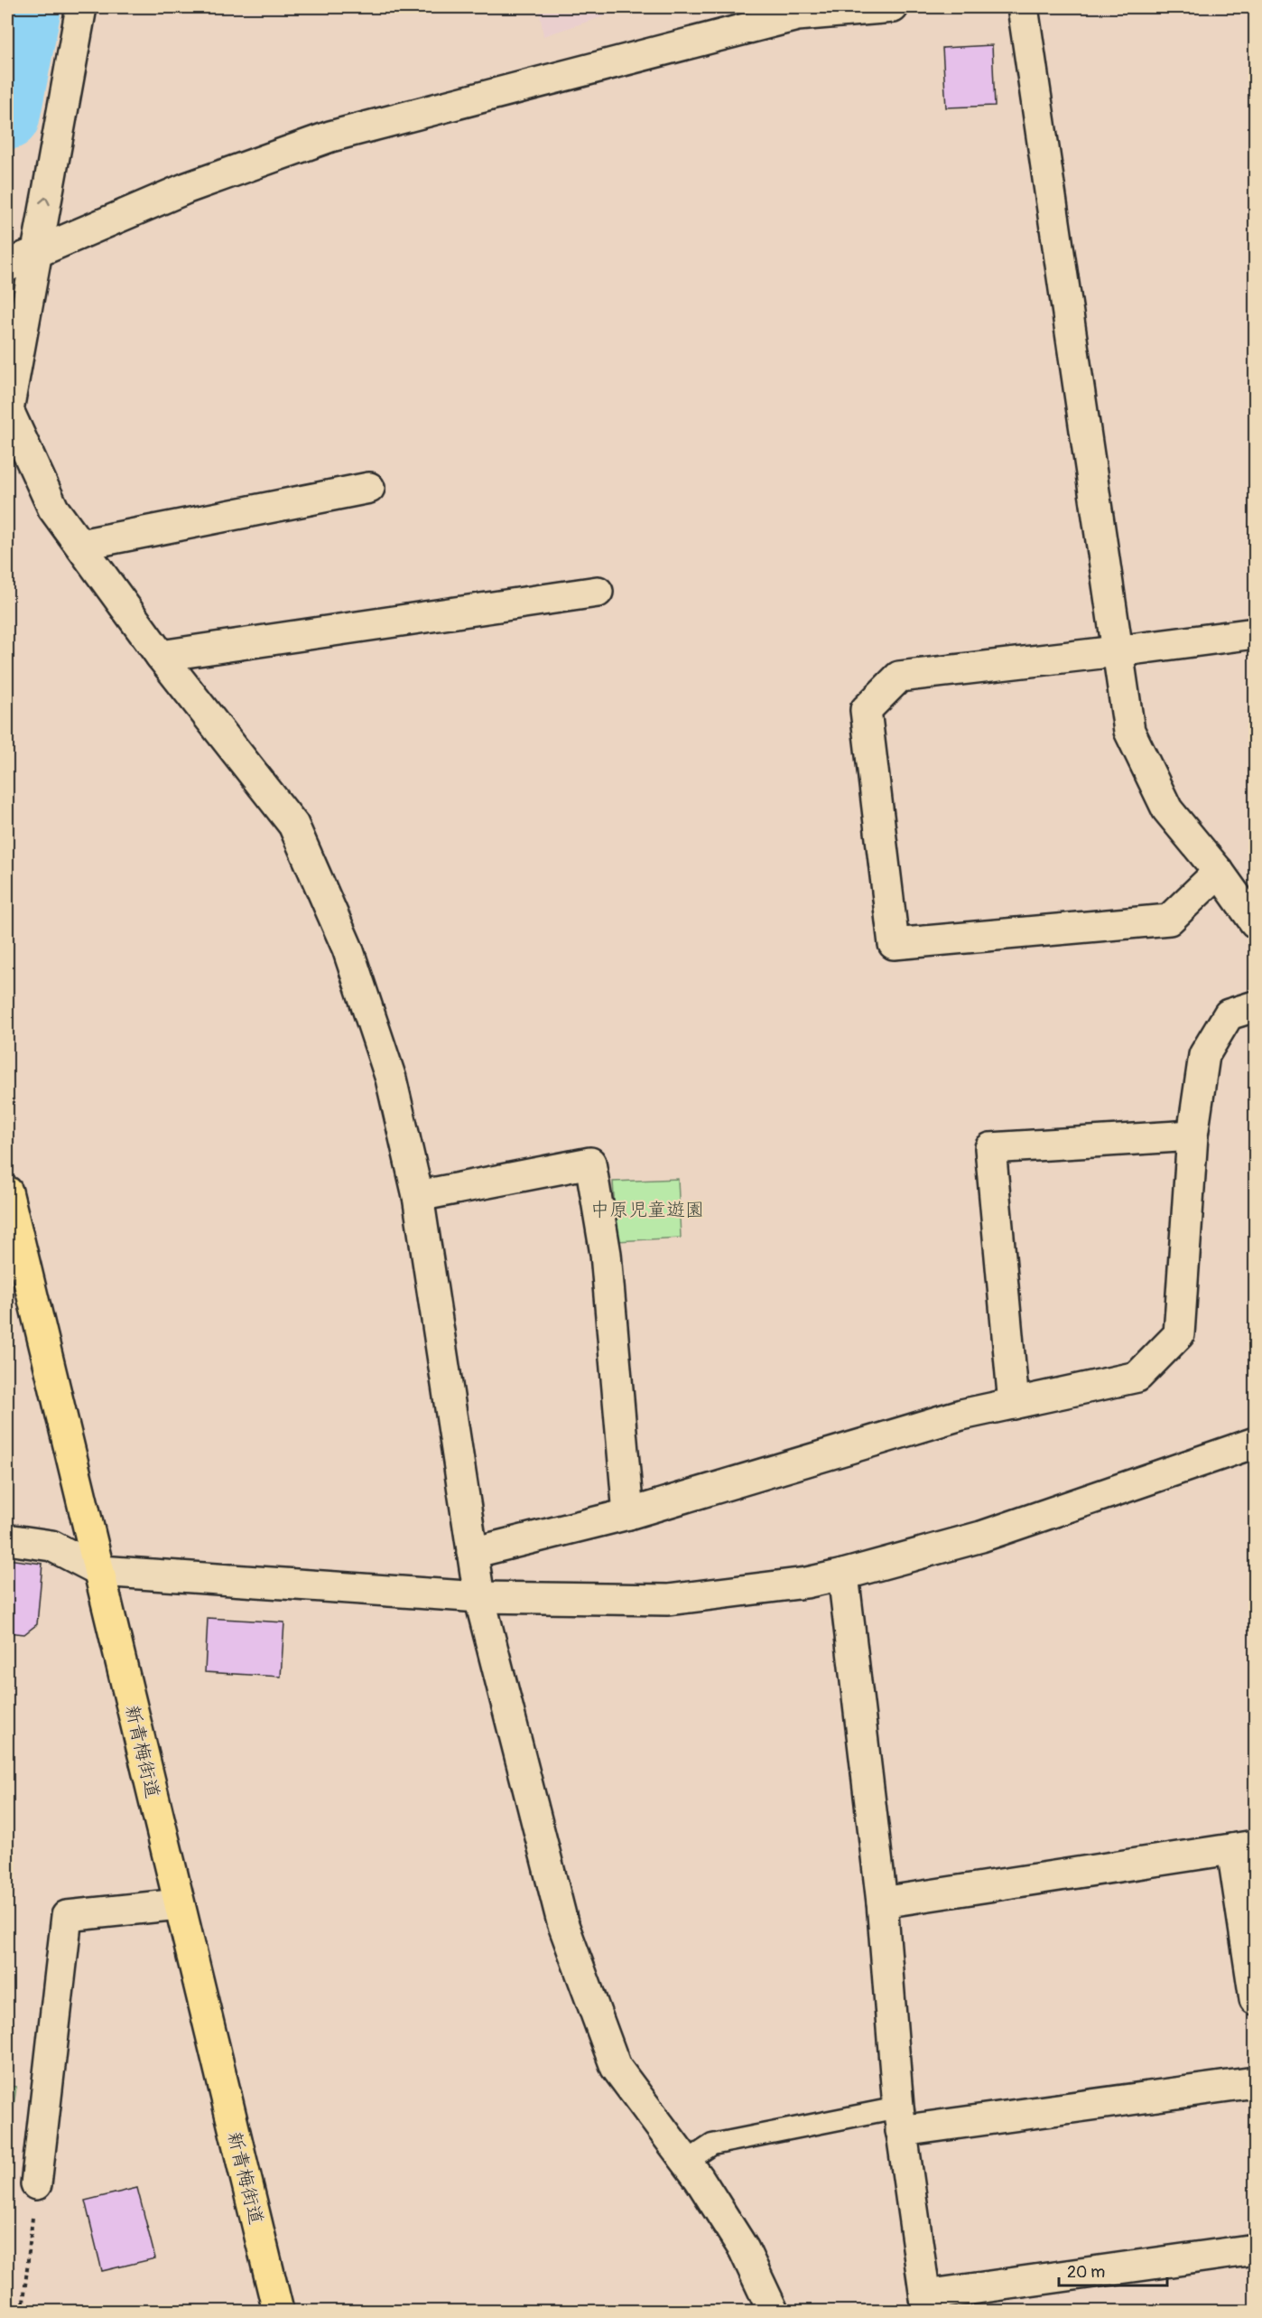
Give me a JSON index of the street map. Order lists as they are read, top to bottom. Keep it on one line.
{"streets":{"main road":["新青梅街道"]},"parks":["中原児童遊園"],"scale_bar":"20 m"}
